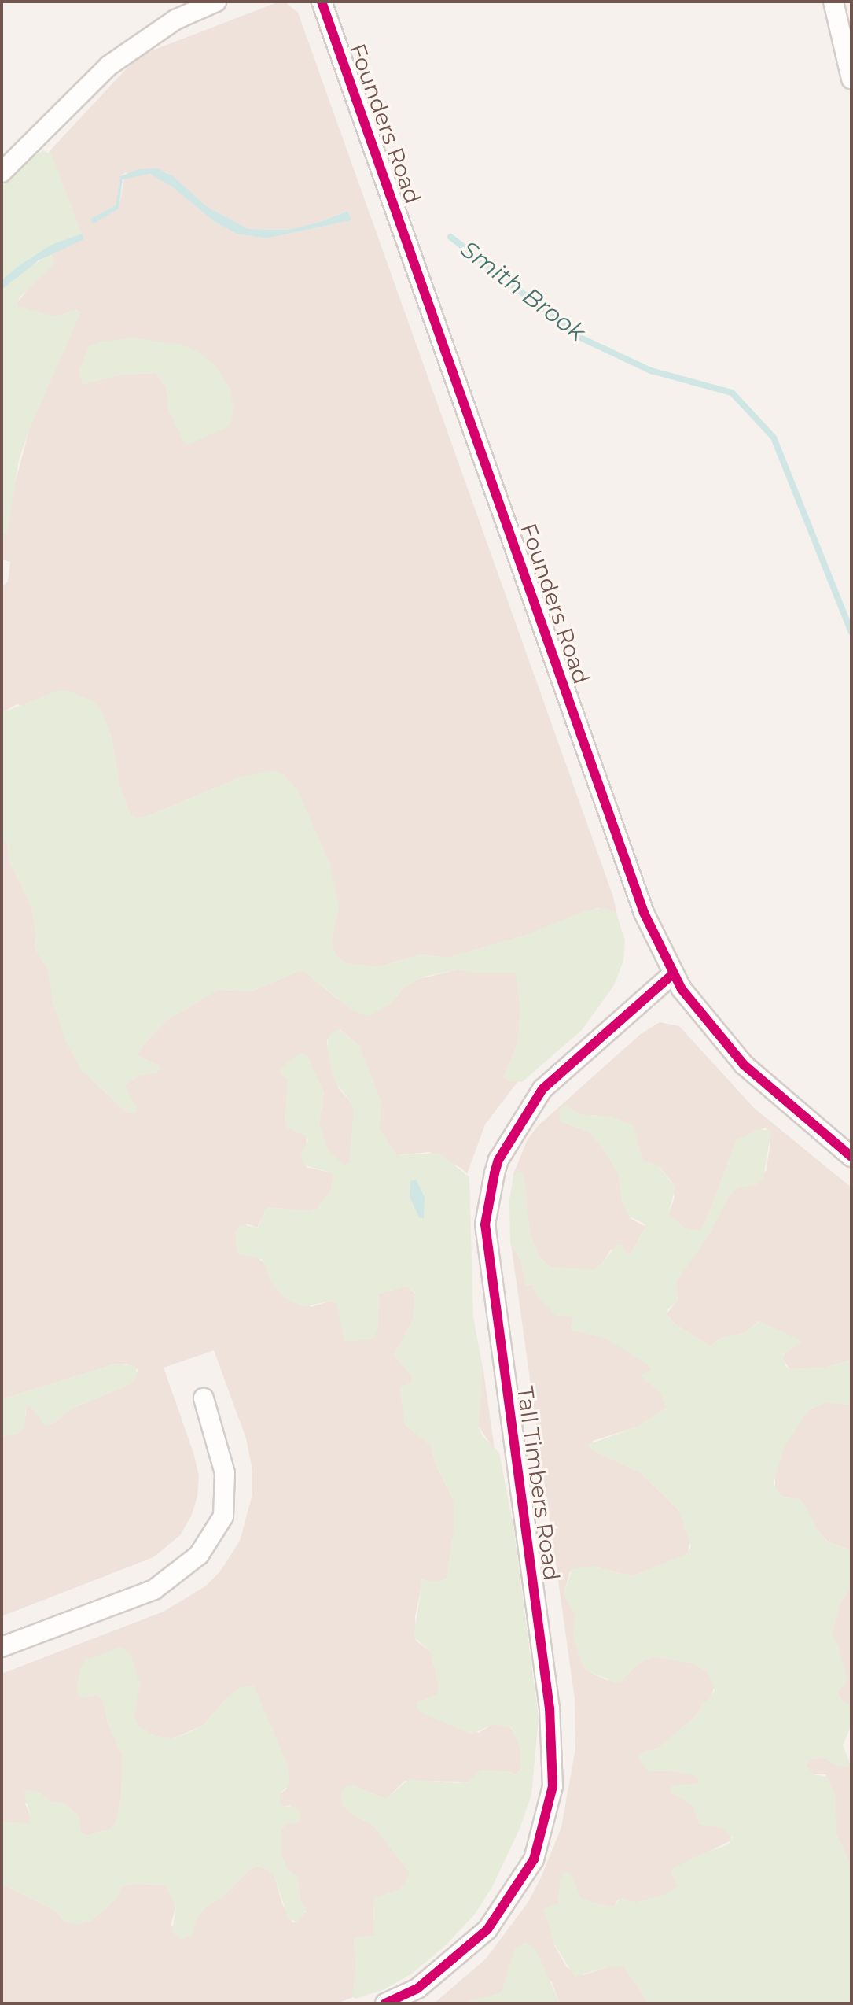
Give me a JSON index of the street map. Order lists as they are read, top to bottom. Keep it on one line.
{"streets":{"street":["Founders Road","Tall Timbers Road"]},"crossings":[["Founders Road","Tall Timbers Road"]],"water":["Smith Brook"]}
